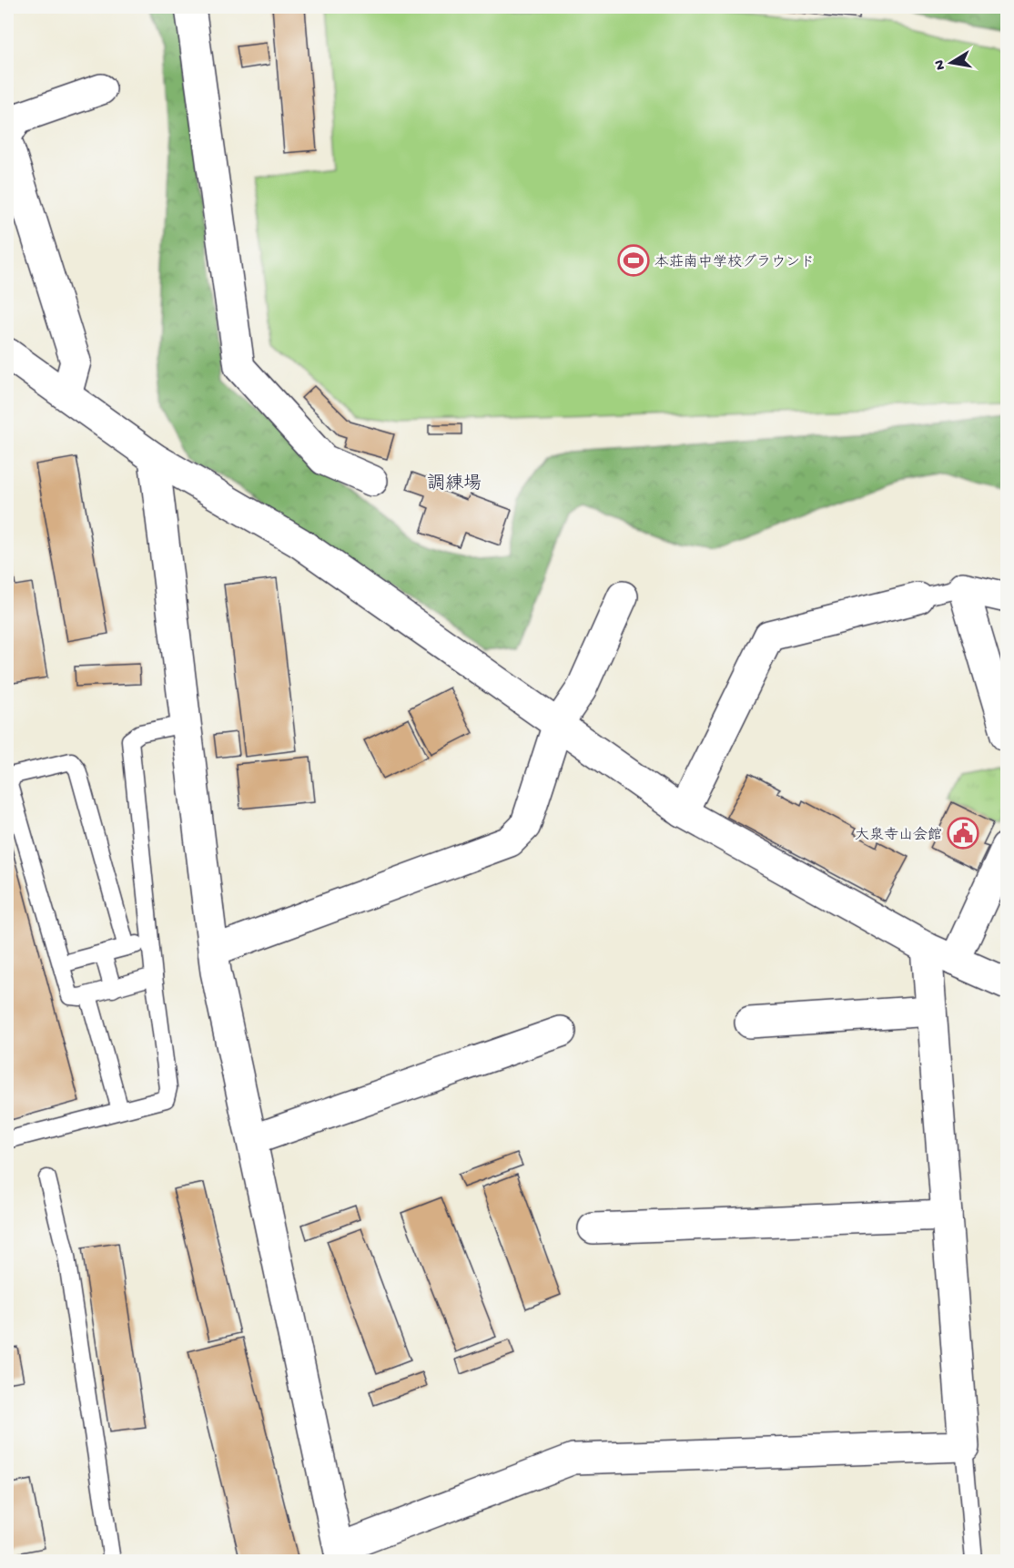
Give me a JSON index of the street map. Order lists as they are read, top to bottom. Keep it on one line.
{"districts":["調練場"],"places":{"sports":["本荘南中学校グラウンド"],"public building":["大泉寺山会館"]},"north":"left"}
